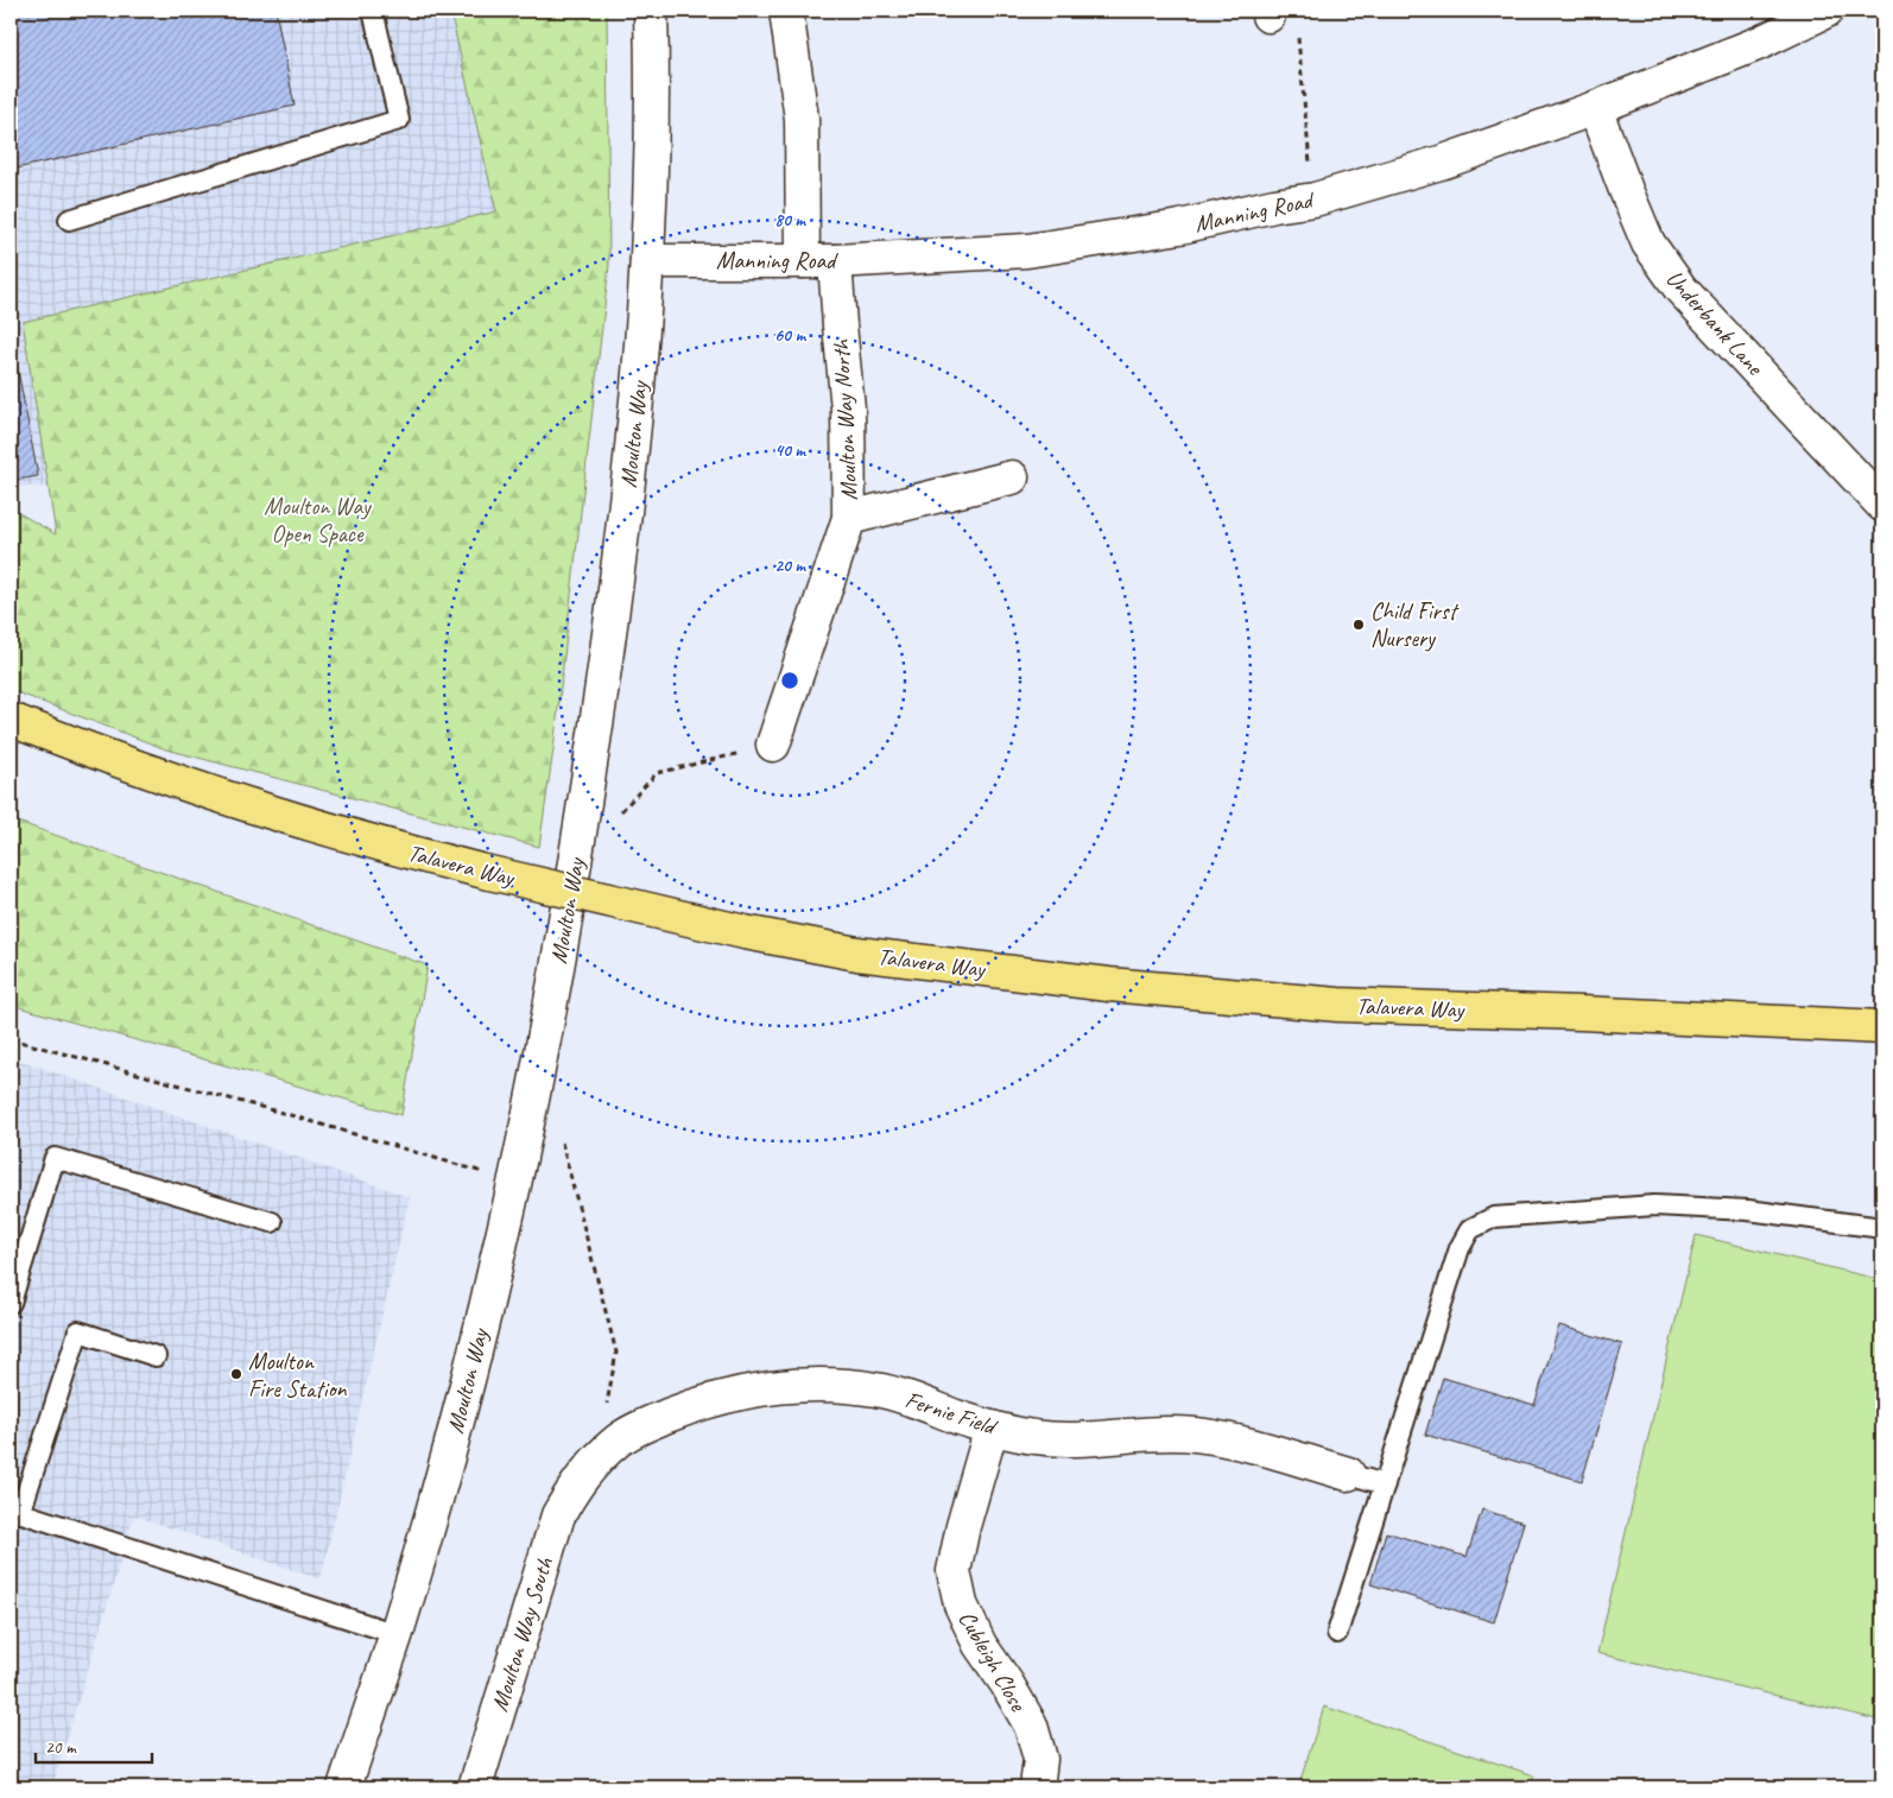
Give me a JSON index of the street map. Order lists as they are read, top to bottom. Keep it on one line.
{"streets":{"main road":["Talavera Way"],"street":["Manning Road","Underbank Lane","Moulton Way North","Moulton Way","Fernie Field","Moulton Way South","Cubleigh Close"]},"crossings":[["Manning Road","Underbank Lane"],["Manning Road","Moulton Way North"],["Manning Road","Moulton Way"],["Fernie Field","Moulton Way South"],["Fernie Field","Cubleigh Close"]],"parks":["Moulton Way Open Space"],"places":["Child First Nursery","Moulton Fire Station"],"scale_bar":"20 m","rings":["80 m","60 m","40 m","20 m"]}
